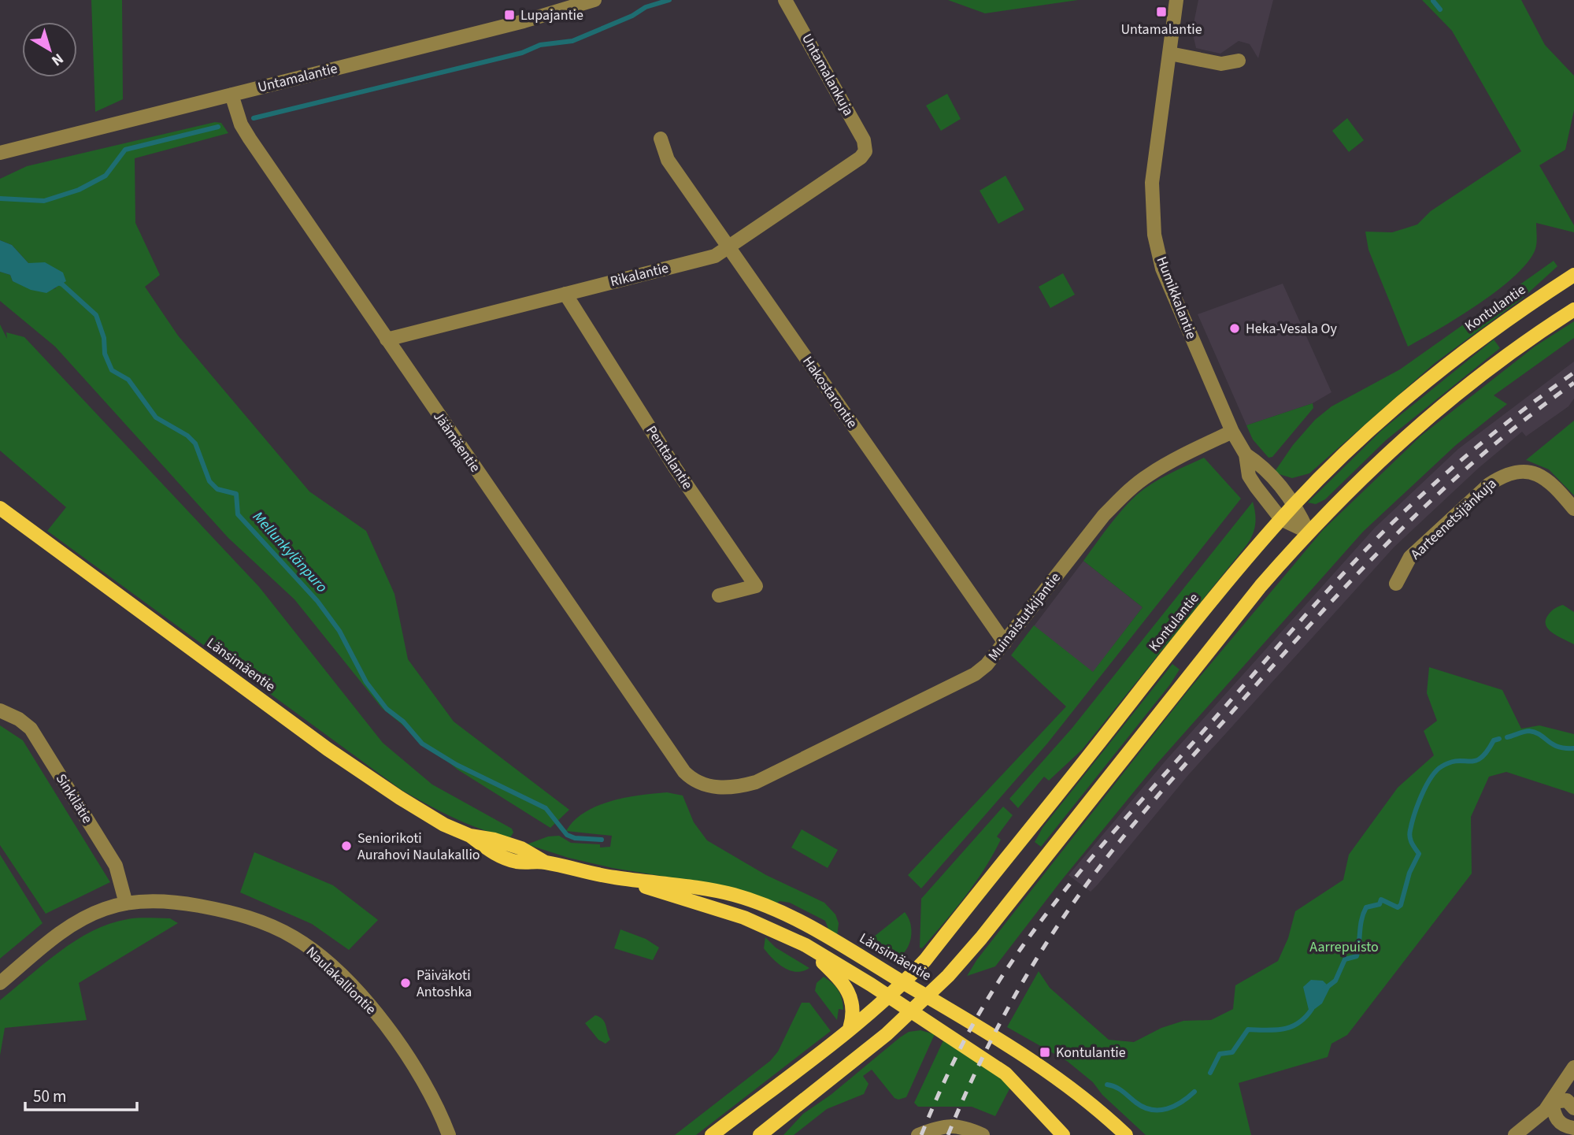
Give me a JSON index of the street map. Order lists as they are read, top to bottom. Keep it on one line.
{"streets":{"main road":["Kontulantie","Länsimäentie"],"street":["Untamalankuja","Untamalantie","Rikalantie","Humikkalantie","Hakostarontie","Jäämäentie","Penttalantie","Aarteenetsijänkuja","Muinaistutkijantie","Sinkilätie","Naulakalliontie"]},"crossings":[["Untamalankuja","Rikalantie"],["Untamalantie","Jäämäentie"],["Rikalantie","Hakostarontie"],["Rikalantie","Jäämäentie"],["Rikalantie","Penttalantie"],["Humikkalantie","Kontulantie"],["Humikkalantie","Muinaistutkijantie"],["Kontulantie","Länsimäentie"],["Hakostarontie","Muinaistutkijantie"],["Jäämäentie","Muinaistutkijantie"],["Sinkilätie","Naulakalliontie"]],"water":["Mellunkylänpuro"],"parks":["Aarrepuisto"],"places":{"transit":["Untamalantie","Lupajantie","Kontulantie"],"other":["Heka-Vesala Oy","Seniorikoti Aurahovi Naulakallio","Päiväkoti Antoshka"]},"scale_bar":"50 m","north":"bottom right"}
